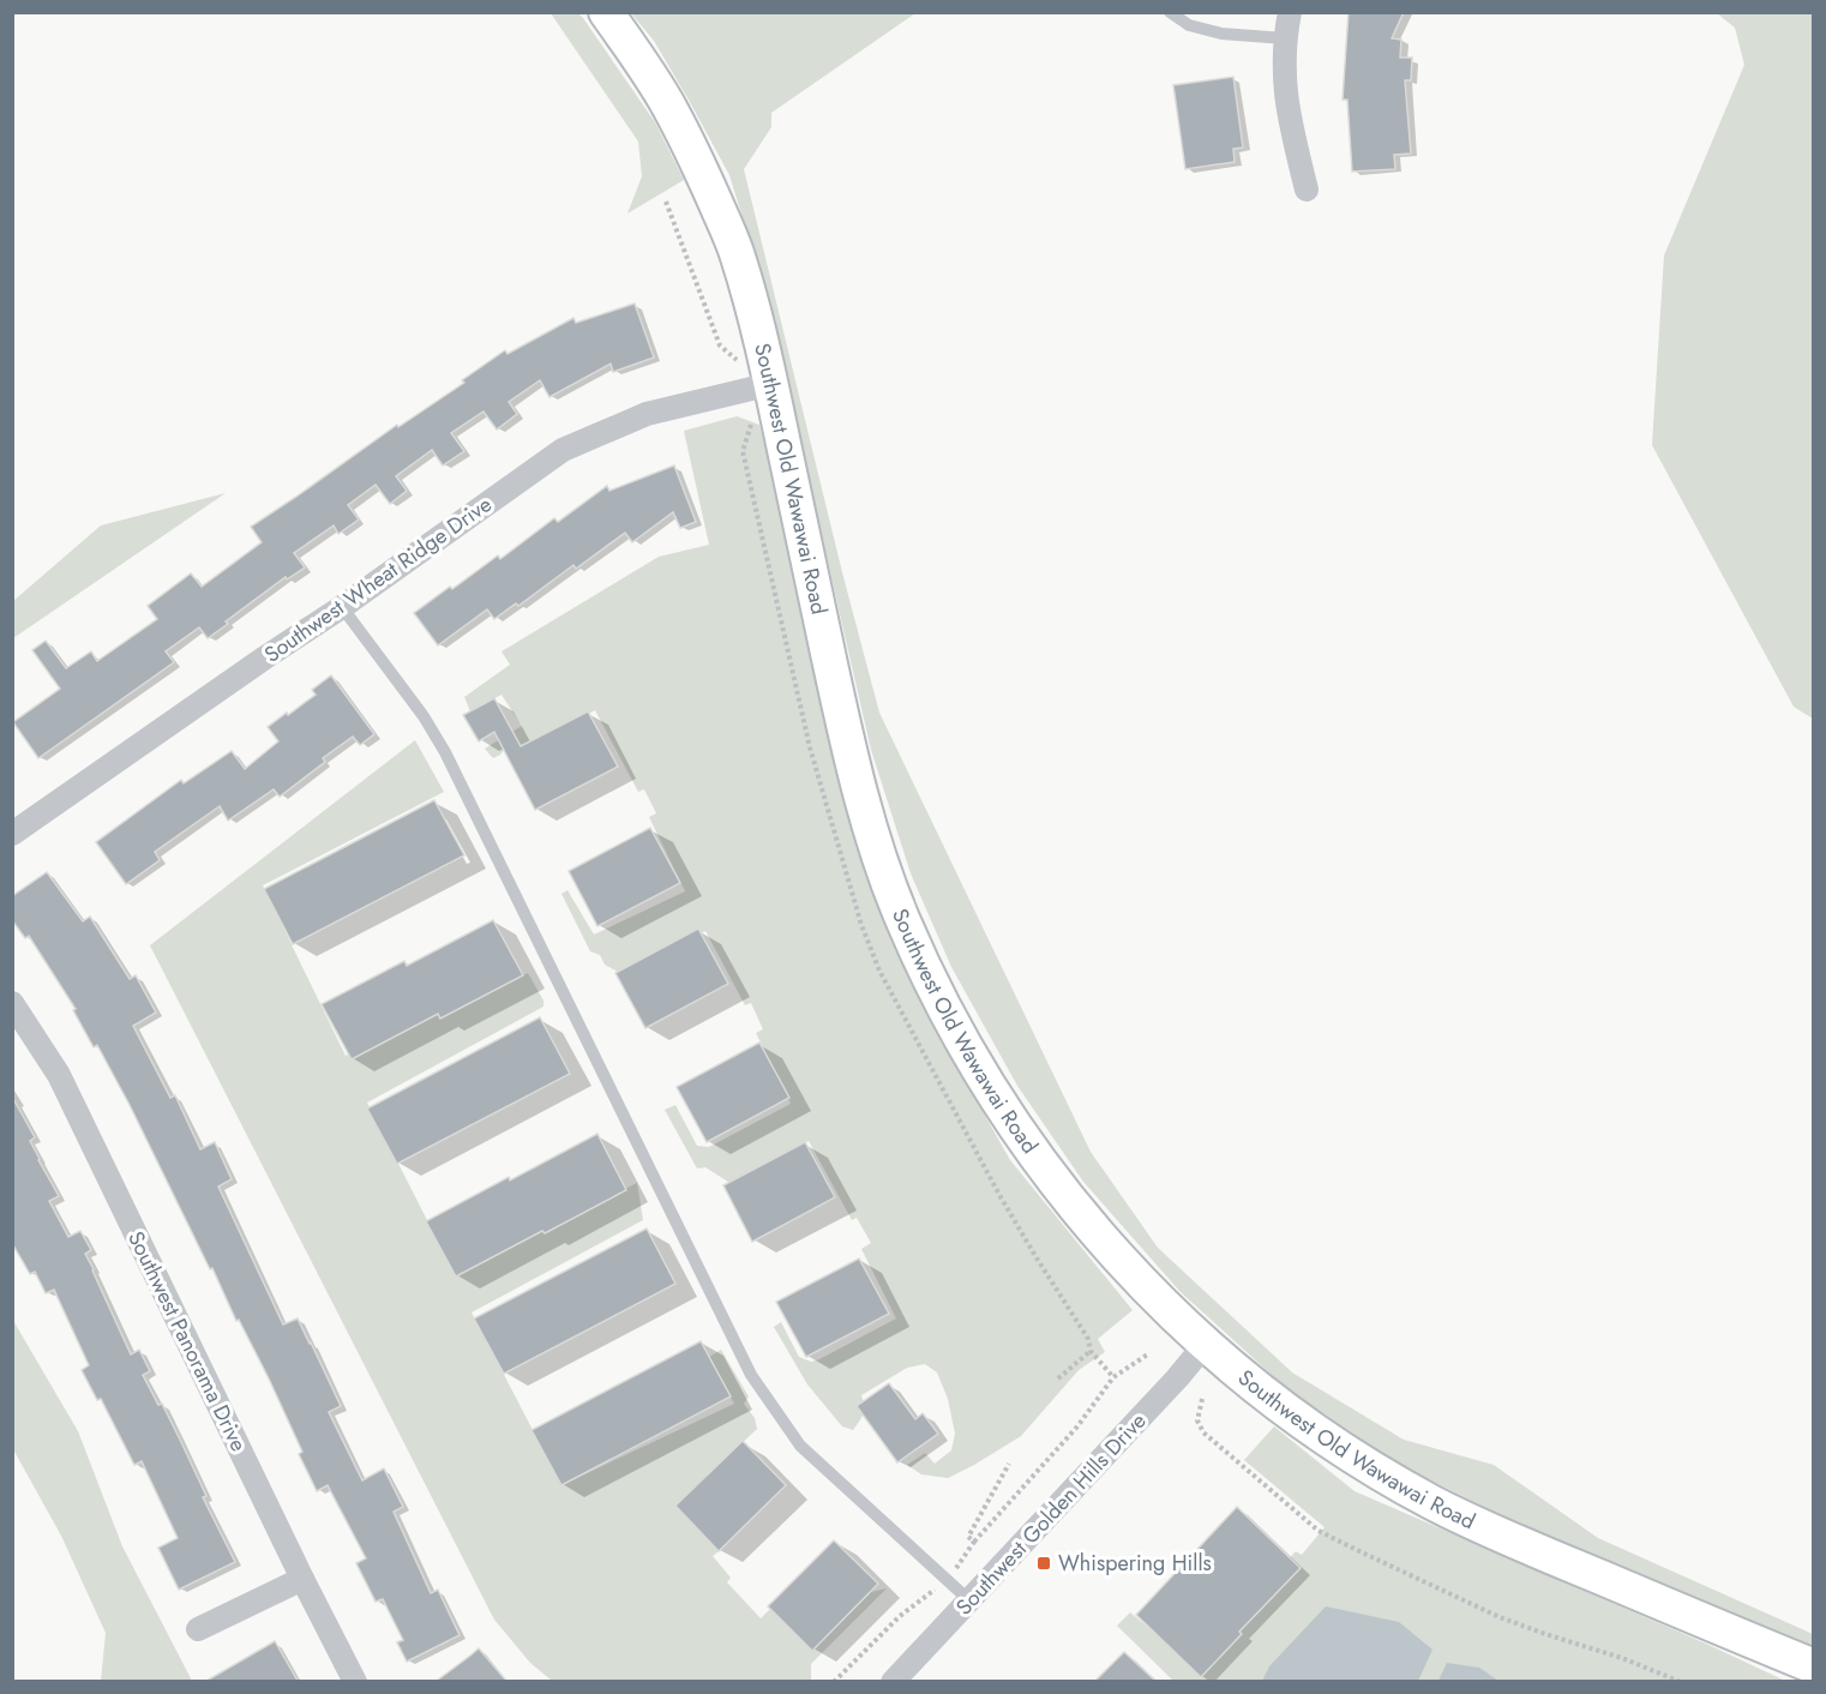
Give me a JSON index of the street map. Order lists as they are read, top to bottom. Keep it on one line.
{"streets":{"main road":["Southwest Old Wawawai Road"],"street":["Southwest Wheat Ridge Drive","Southwest Panorama Drive","Southwest Golden Hills Drive"]},"crossings":[["Southwest Old Wawawai Road","Southwest Wheat Ridge Drive"],["Southwest Old Wawawai Road","Southwest Golden Hills Drive"]],"places":{"transit":["Whispering Hills"]}}
